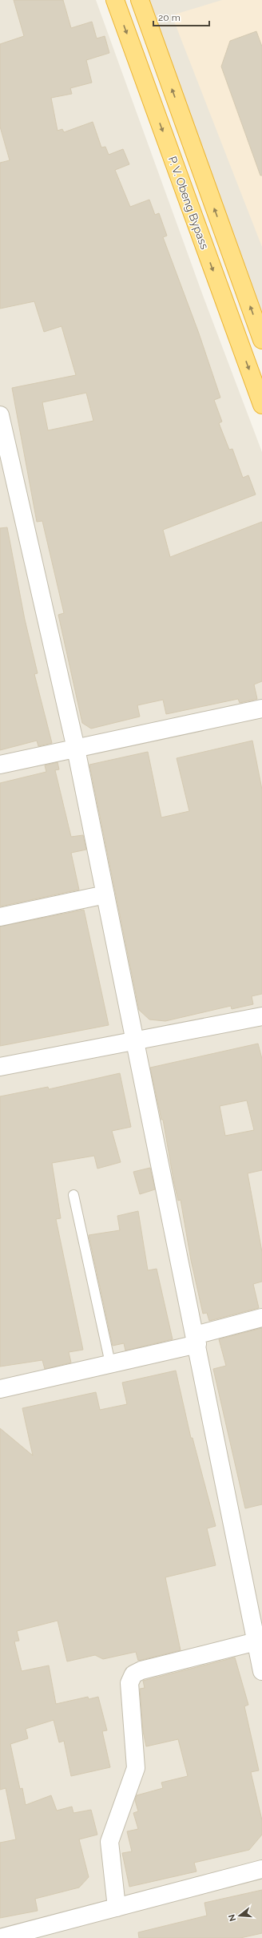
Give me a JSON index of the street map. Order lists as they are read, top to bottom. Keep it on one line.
{"streets":{"highway":["P. V. Obeng Bypass"]},"scale_bar":"20 m","north":"left"}
